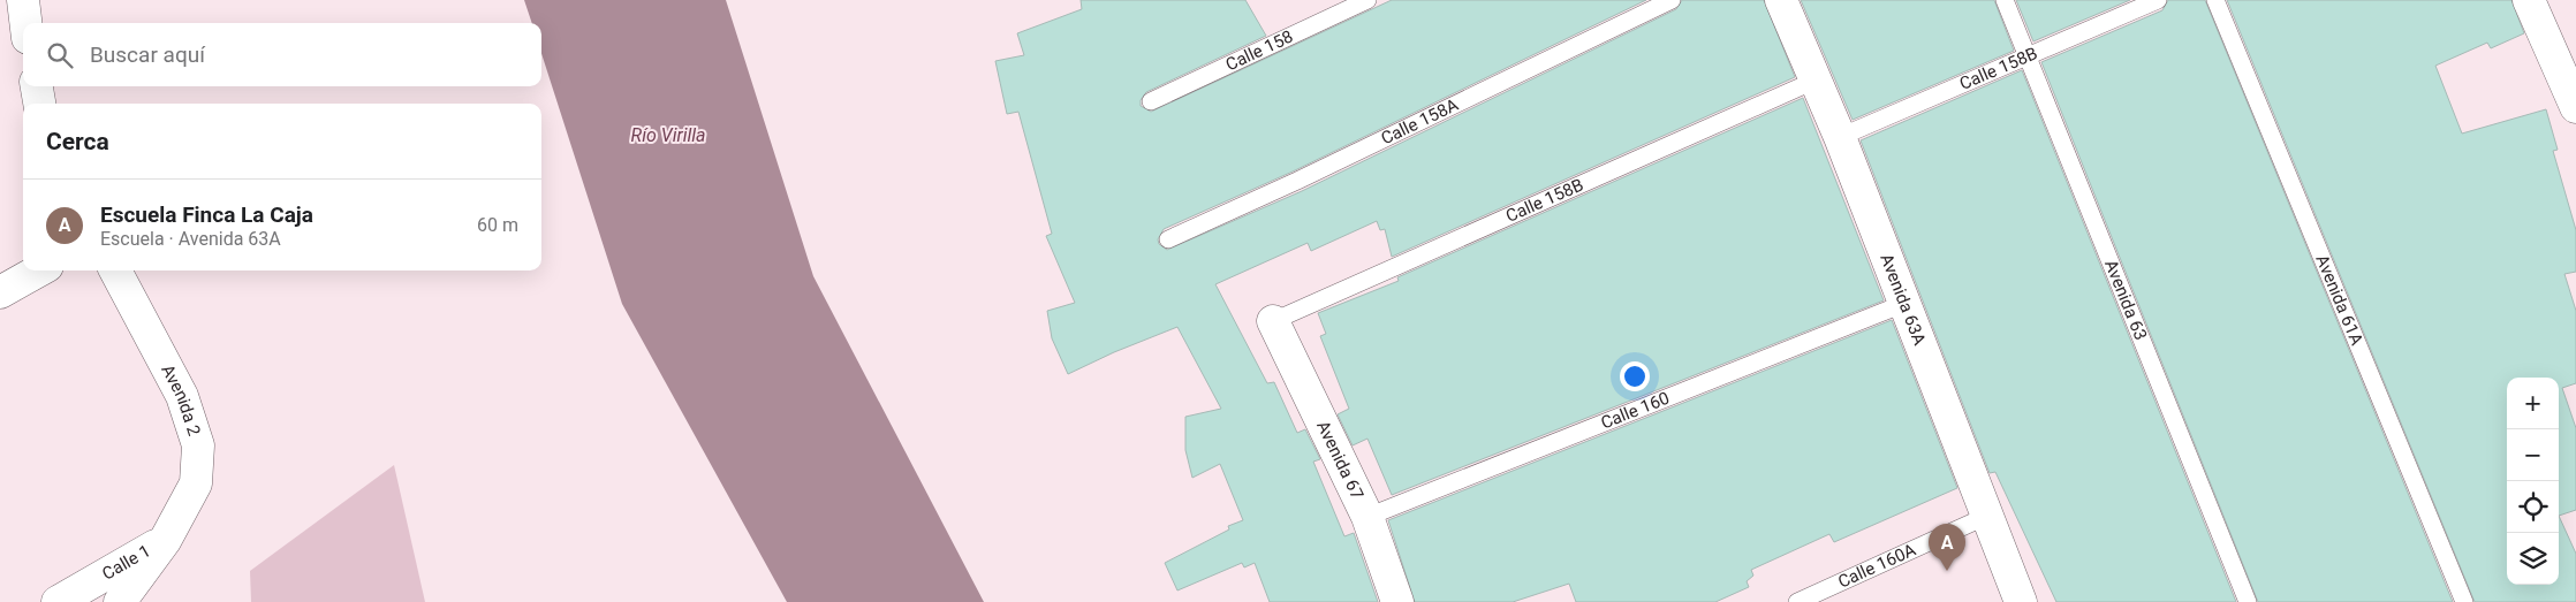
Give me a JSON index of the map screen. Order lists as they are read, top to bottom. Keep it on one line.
{"streets":{"street":["Avenida 63A","Avenida 2","Avenida 67","Calle 1"],"lane":["Calle 158","Calle 158B","Calle 158A","Avenida 63","Avenida 61A","Calle 160","Calle 160A"]},"crossings":[["Calle 158B","Avenida 63A"],["Calle 158B","Avenida 63"],["Calle 158B","Avenida 67"],["Avenida 63A","Calle 160"],["Avenida 63A","Calle 160A"],["Avenida 2","Calle 1"],["Calle 160","Avenida 67"]],"water":["Río Virilla"],"page":{"search":"Buscar aquí","heading":"Cerca","list":[{"mark":"A","name":"Escuela Finca La Caja","note":"Escuela · Avenida 63A","value":"60 m"}],"map_buttons":["+","−"],"pins":"A"}}
